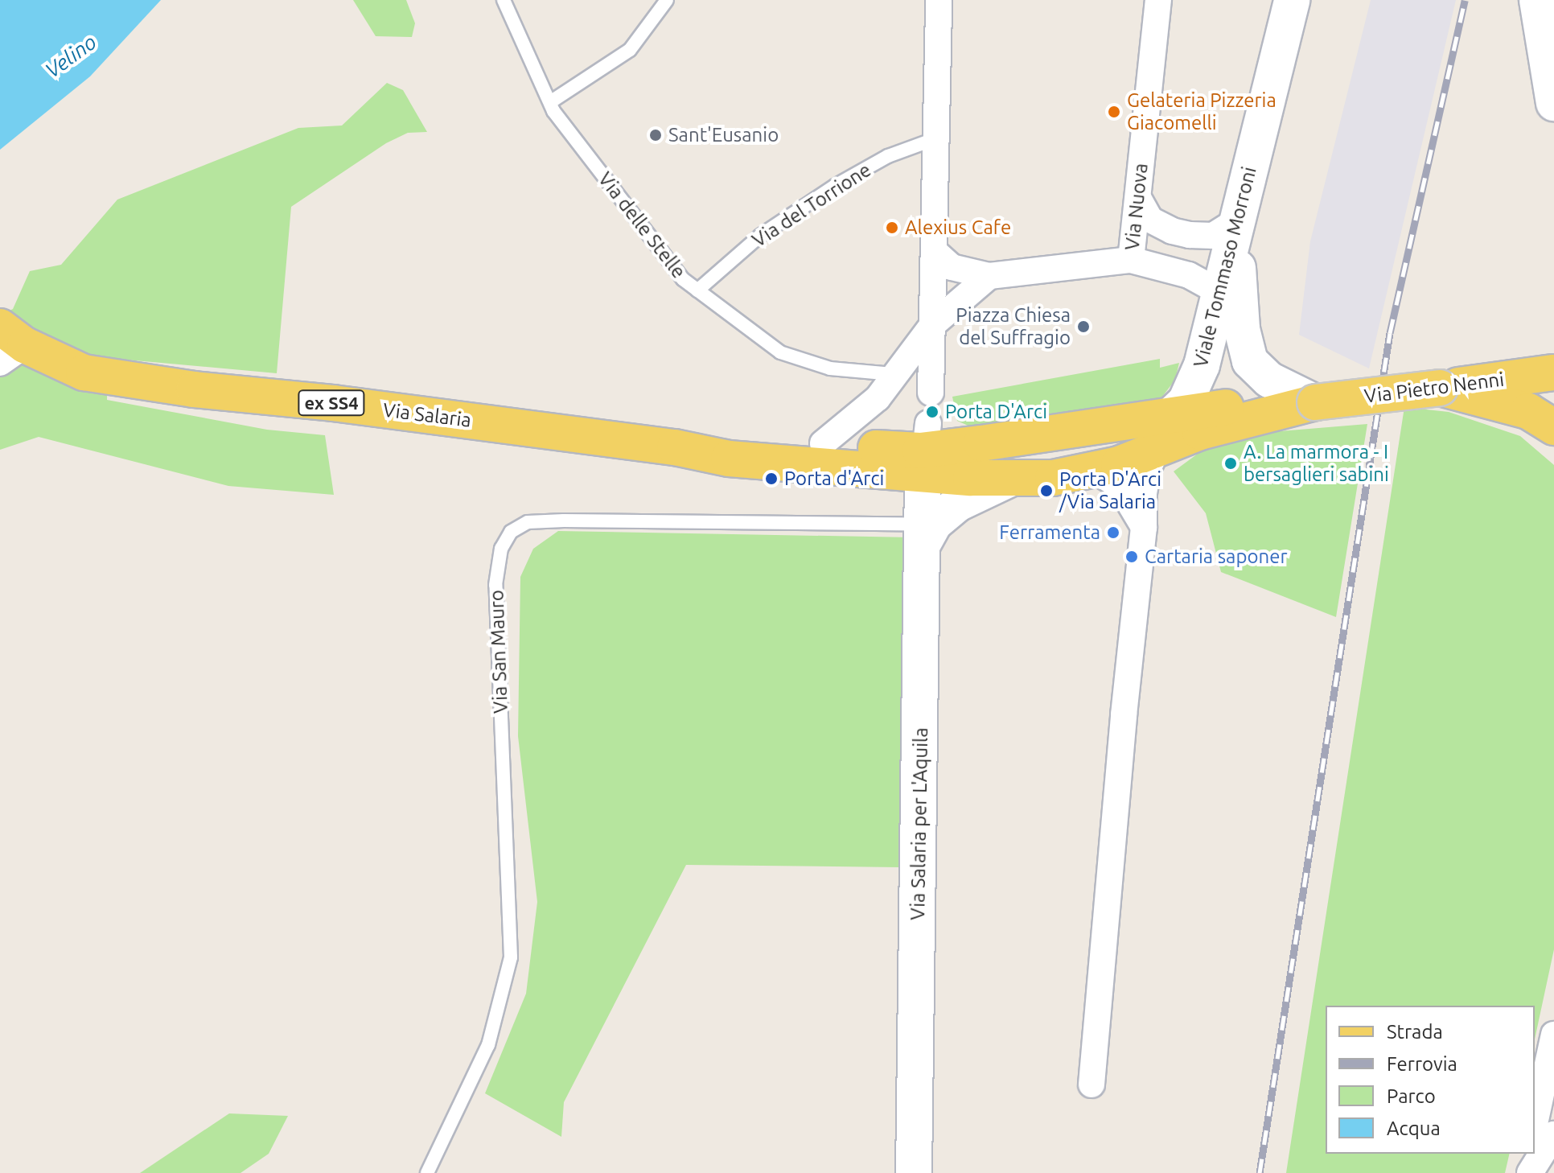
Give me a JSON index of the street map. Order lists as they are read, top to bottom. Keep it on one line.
{"streets":{"main road":["Via Pietro Nenni","ex SS4","Via Salaria"],"street":["Via Nuova","Viale Tommaso Morroni","Via Salaria per L'Aquila"],"lane":["Via del Torrione","Via delle Stelle","Via San Mauro"]},"crossings":[["Via del Torrione","Via delle Stelle"],["Via Salaria","Via Salaria per L'Aquila"],["Via San Mauro","Via Salaria per L'Aquila"]],"water":["Velino"],"places":["Gelateria Pizzeria Giacomelli","Sant'Eusanio","Alexius Cafe","Piazza Chiesa del Suffragio","Porta D'Arci","A. La marmora - I bersaglieri sabini","Porta d'Arci","Porta D'Arci /Via Salaria","Ferramenta","Cartaria saponer"],"legend":["Strada","Ferrovia","Parco","Acqua"]}
